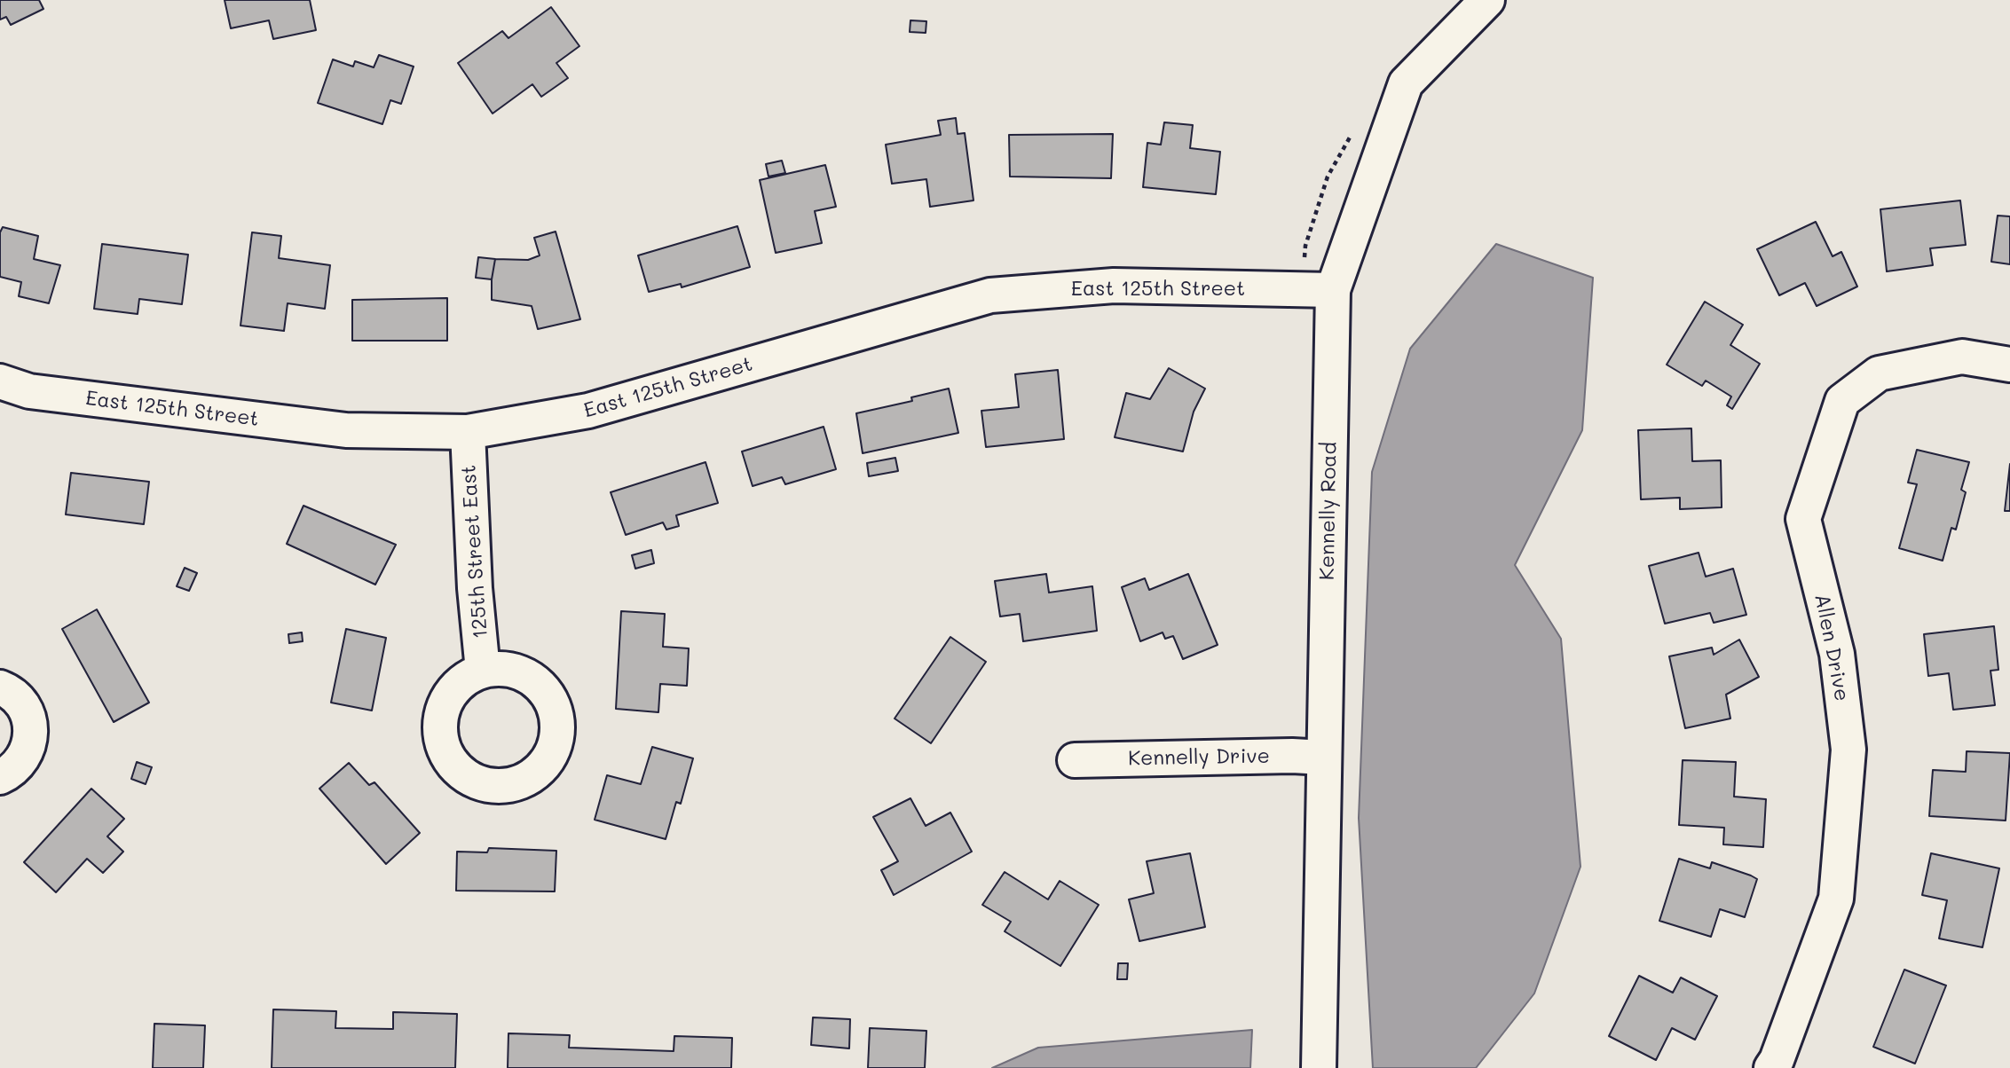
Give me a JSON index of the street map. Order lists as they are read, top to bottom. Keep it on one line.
{"streets":{"street":["East 125th Street","Kennelly Road","125th Street East","Allen Drive","Kennelly Drive"]},"crossings":[["East 125th Street","Kennelly Road"],["East 125th Street","125th Street East"],["Kennelly Road","Kennelly Drive"]]}
